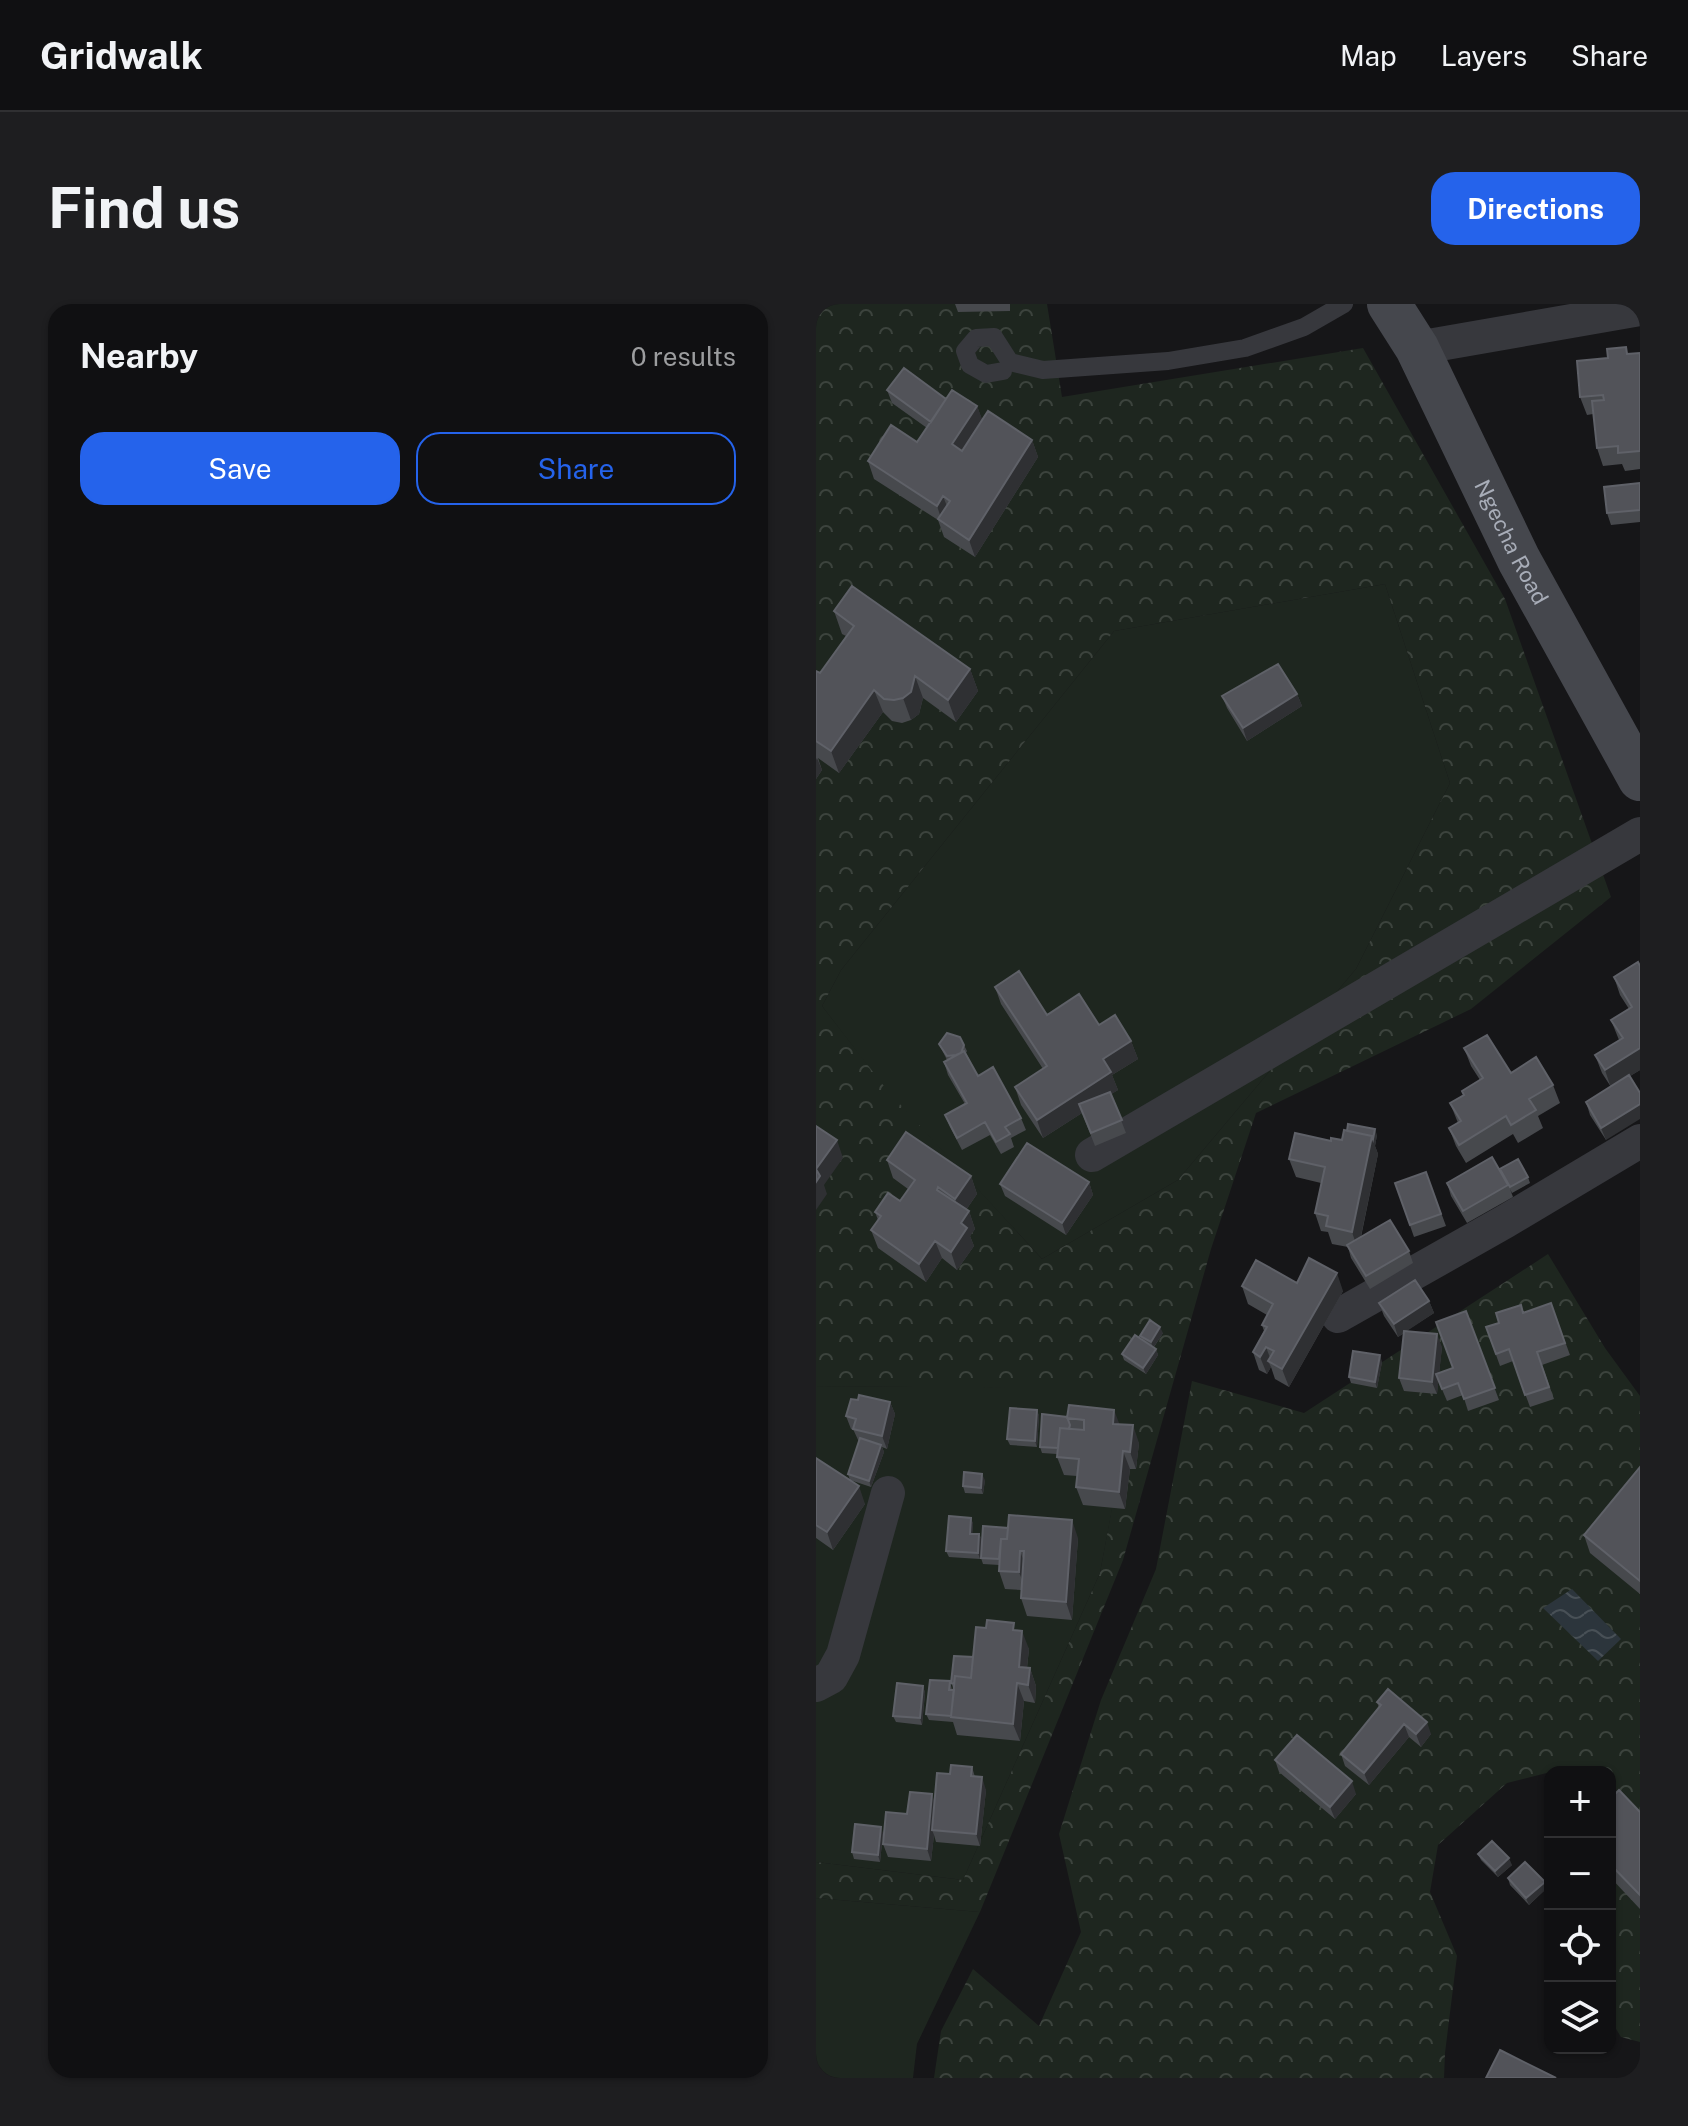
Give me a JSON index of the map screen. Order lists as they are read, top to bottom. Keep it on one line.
{"streets":{"street":["Ngecha Road"]},"page":{"header":"Gridwalk","nav":["Map","Layers","Share"],"buttons":["Directions",["Save","Share"]],"title":"Find us","heading":["Nearby","0 results"],"map_buttons":["+","−"]}}
